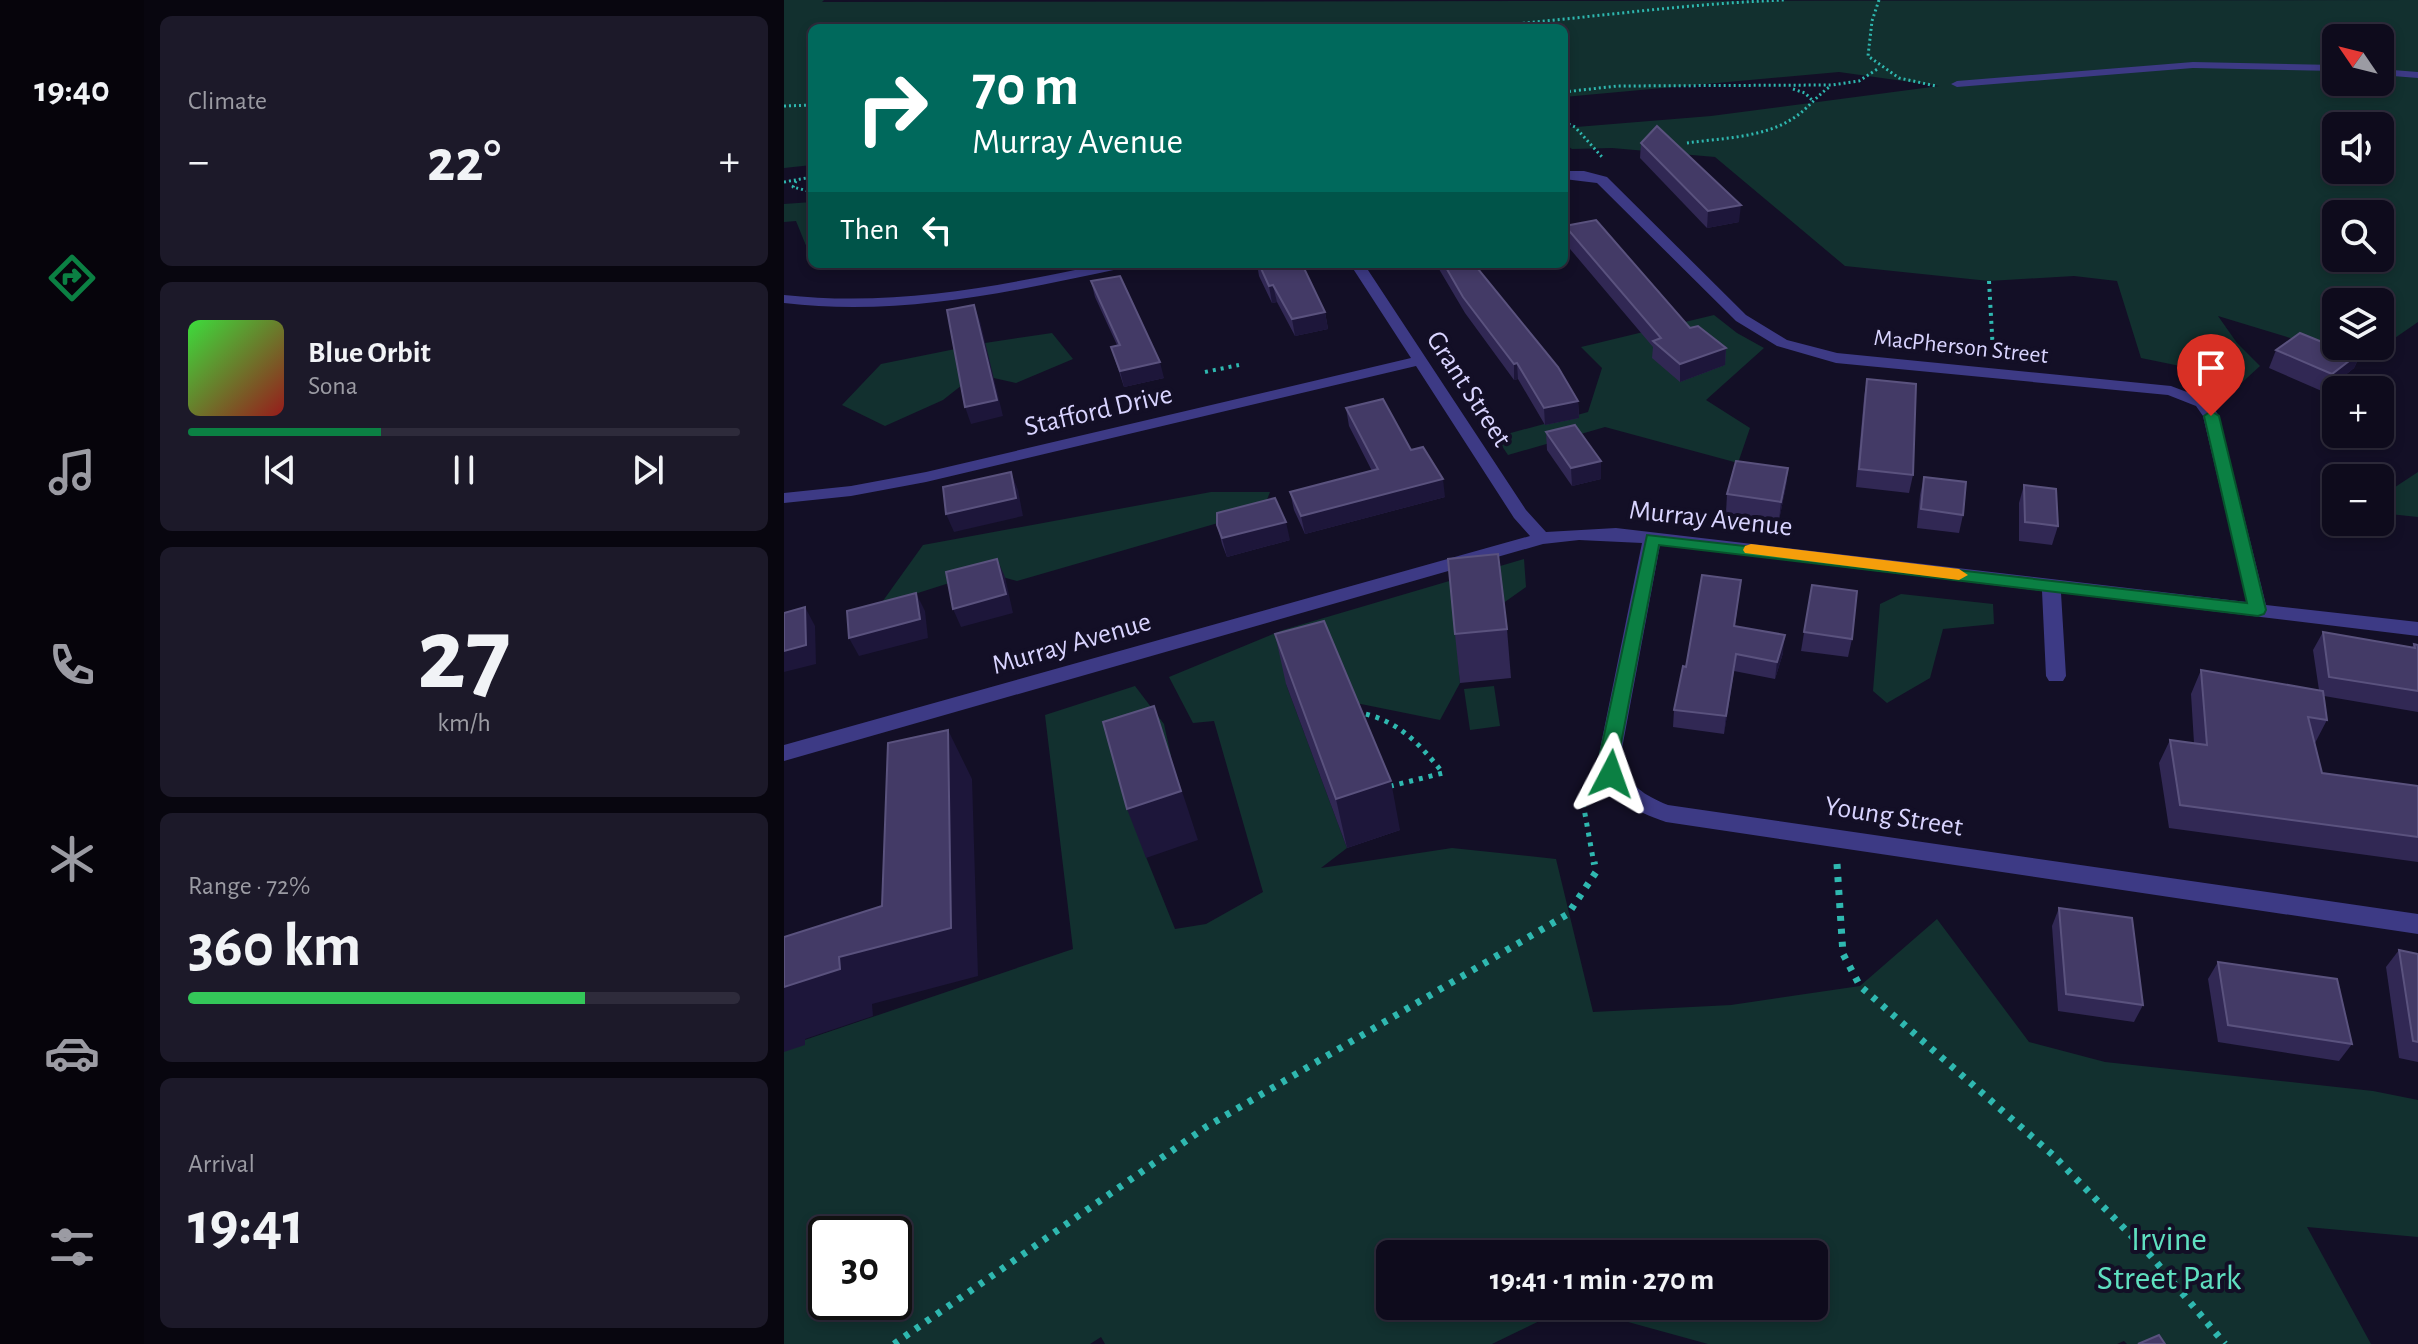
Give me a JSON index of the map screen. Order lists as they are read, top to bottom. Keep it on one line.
{"streets":{"street":["MacPherson Street","Grant Street","Stafford Drive","Murray Avenue","Young Street"]},"crossings":[["MacPherson Street","Murray Avenue"],["Grant Street","Stafford Drive"],["Grant Street","Murray Avenue"],["Murray Avenue","Young Street"]],"parks":["Irvine Street Park"],"north":"top left","page":{"tabs":"19:40","tile":["Climate",["27","km/h"],["Range · 72%","360 km"],["Arrival","19:41"]],"map_buttons":["+","−"],"turn":["70 m","Murray Avenue"],"heat":["−","22°","+"],"then":"Then","song":["Blue Orbit","Sona"],"limit":"30","trip":"19:41 · 1 min · 270 m"}}
